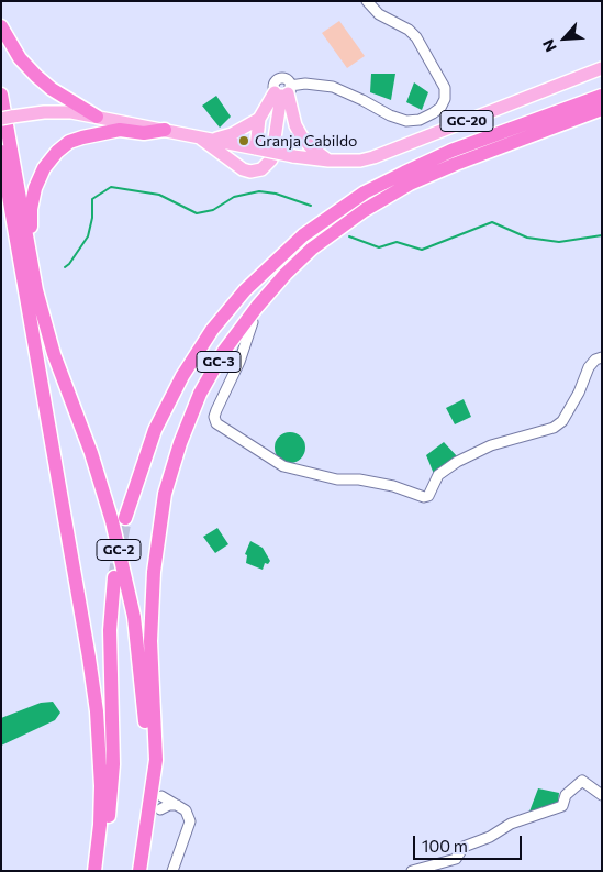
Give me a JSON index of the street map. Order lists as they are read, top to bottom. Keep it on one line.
{"streets":{"highway":["GC-3","GC-2"],"main road":["GC-20"]},"crossings":[["GC-3","GC-2"]],"places":["Granja Cabildo"],"scale_bar":"100 m","north":"bottom left"}
